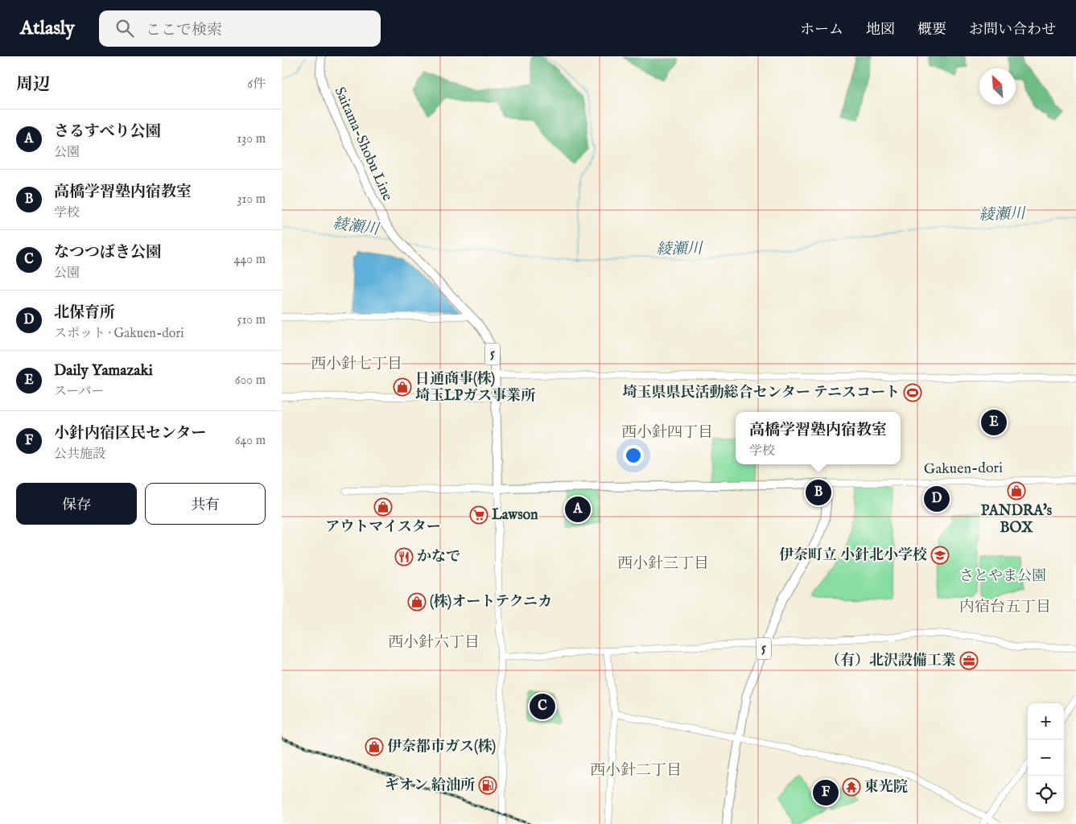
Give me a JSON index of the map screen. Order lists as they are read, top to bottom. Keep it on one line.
{"streets":{"main road":["Saitama-Shobu Line","5"],"street":["Gakuen-dori"]},"crossings":[["Saitama-Shobu Line","5"],["5","Gakuen-dori"]],"districts":["西小針七丁目","西小針四丁目","西小針三丁目","内宿台五丁目","西小針六丁目","西小針二丁目"],"water":["綾瀬川"],"parks":["さとやま公園"],"places":{"shop":["日通商事(株) 埼玉LPガス事業所","PANDRA's BOX","アウトマイスター","(株)オートテクニカ","伊奈都市ガス(株)"],"sports":["埼玉県県民活動総合センター テニスコート"],"supermarket":["Lawson"],"school or university":["伊奈町立 小針北小学校"],"restaurant":["かなで"],"office":["（有）北沢設備工業"],"fuel station":["ギオン 給油所"],"temple":["東光院"]},"north":"top left","page":{"header":"Atlasly","search":"ここで検索","nav":["ホーム","地図","概要","お問い合わせ"],"heading":["周辺","6件"],"list":[{"mark":"A","name":"さるすべり公園","note":"公園","value":"130 m"},{"mark":"B","name":"高橋学習塾内宿教室","note":"学校","value":"310 m"},{"mark":"C","name":"なつつばき公園","note":"公園","value":"440 m"},{"mark":"D","name":"北保育所","note":"スポット · Gakuen-dori","value":"510 m"},{"mark":"E","name":"Daily Yamazaki","note":"スーパー","value":"600 m"},{"mark":"F","name":"小針内宿区民センター","note":"公共施設","value":"640 m"}],"pins":["E","B","D","A","C","F"],"popup":["高橋学習塾内宿教室","学校"],"buttons":["保存","共有"],"map_buttons":["+","−"]}}
